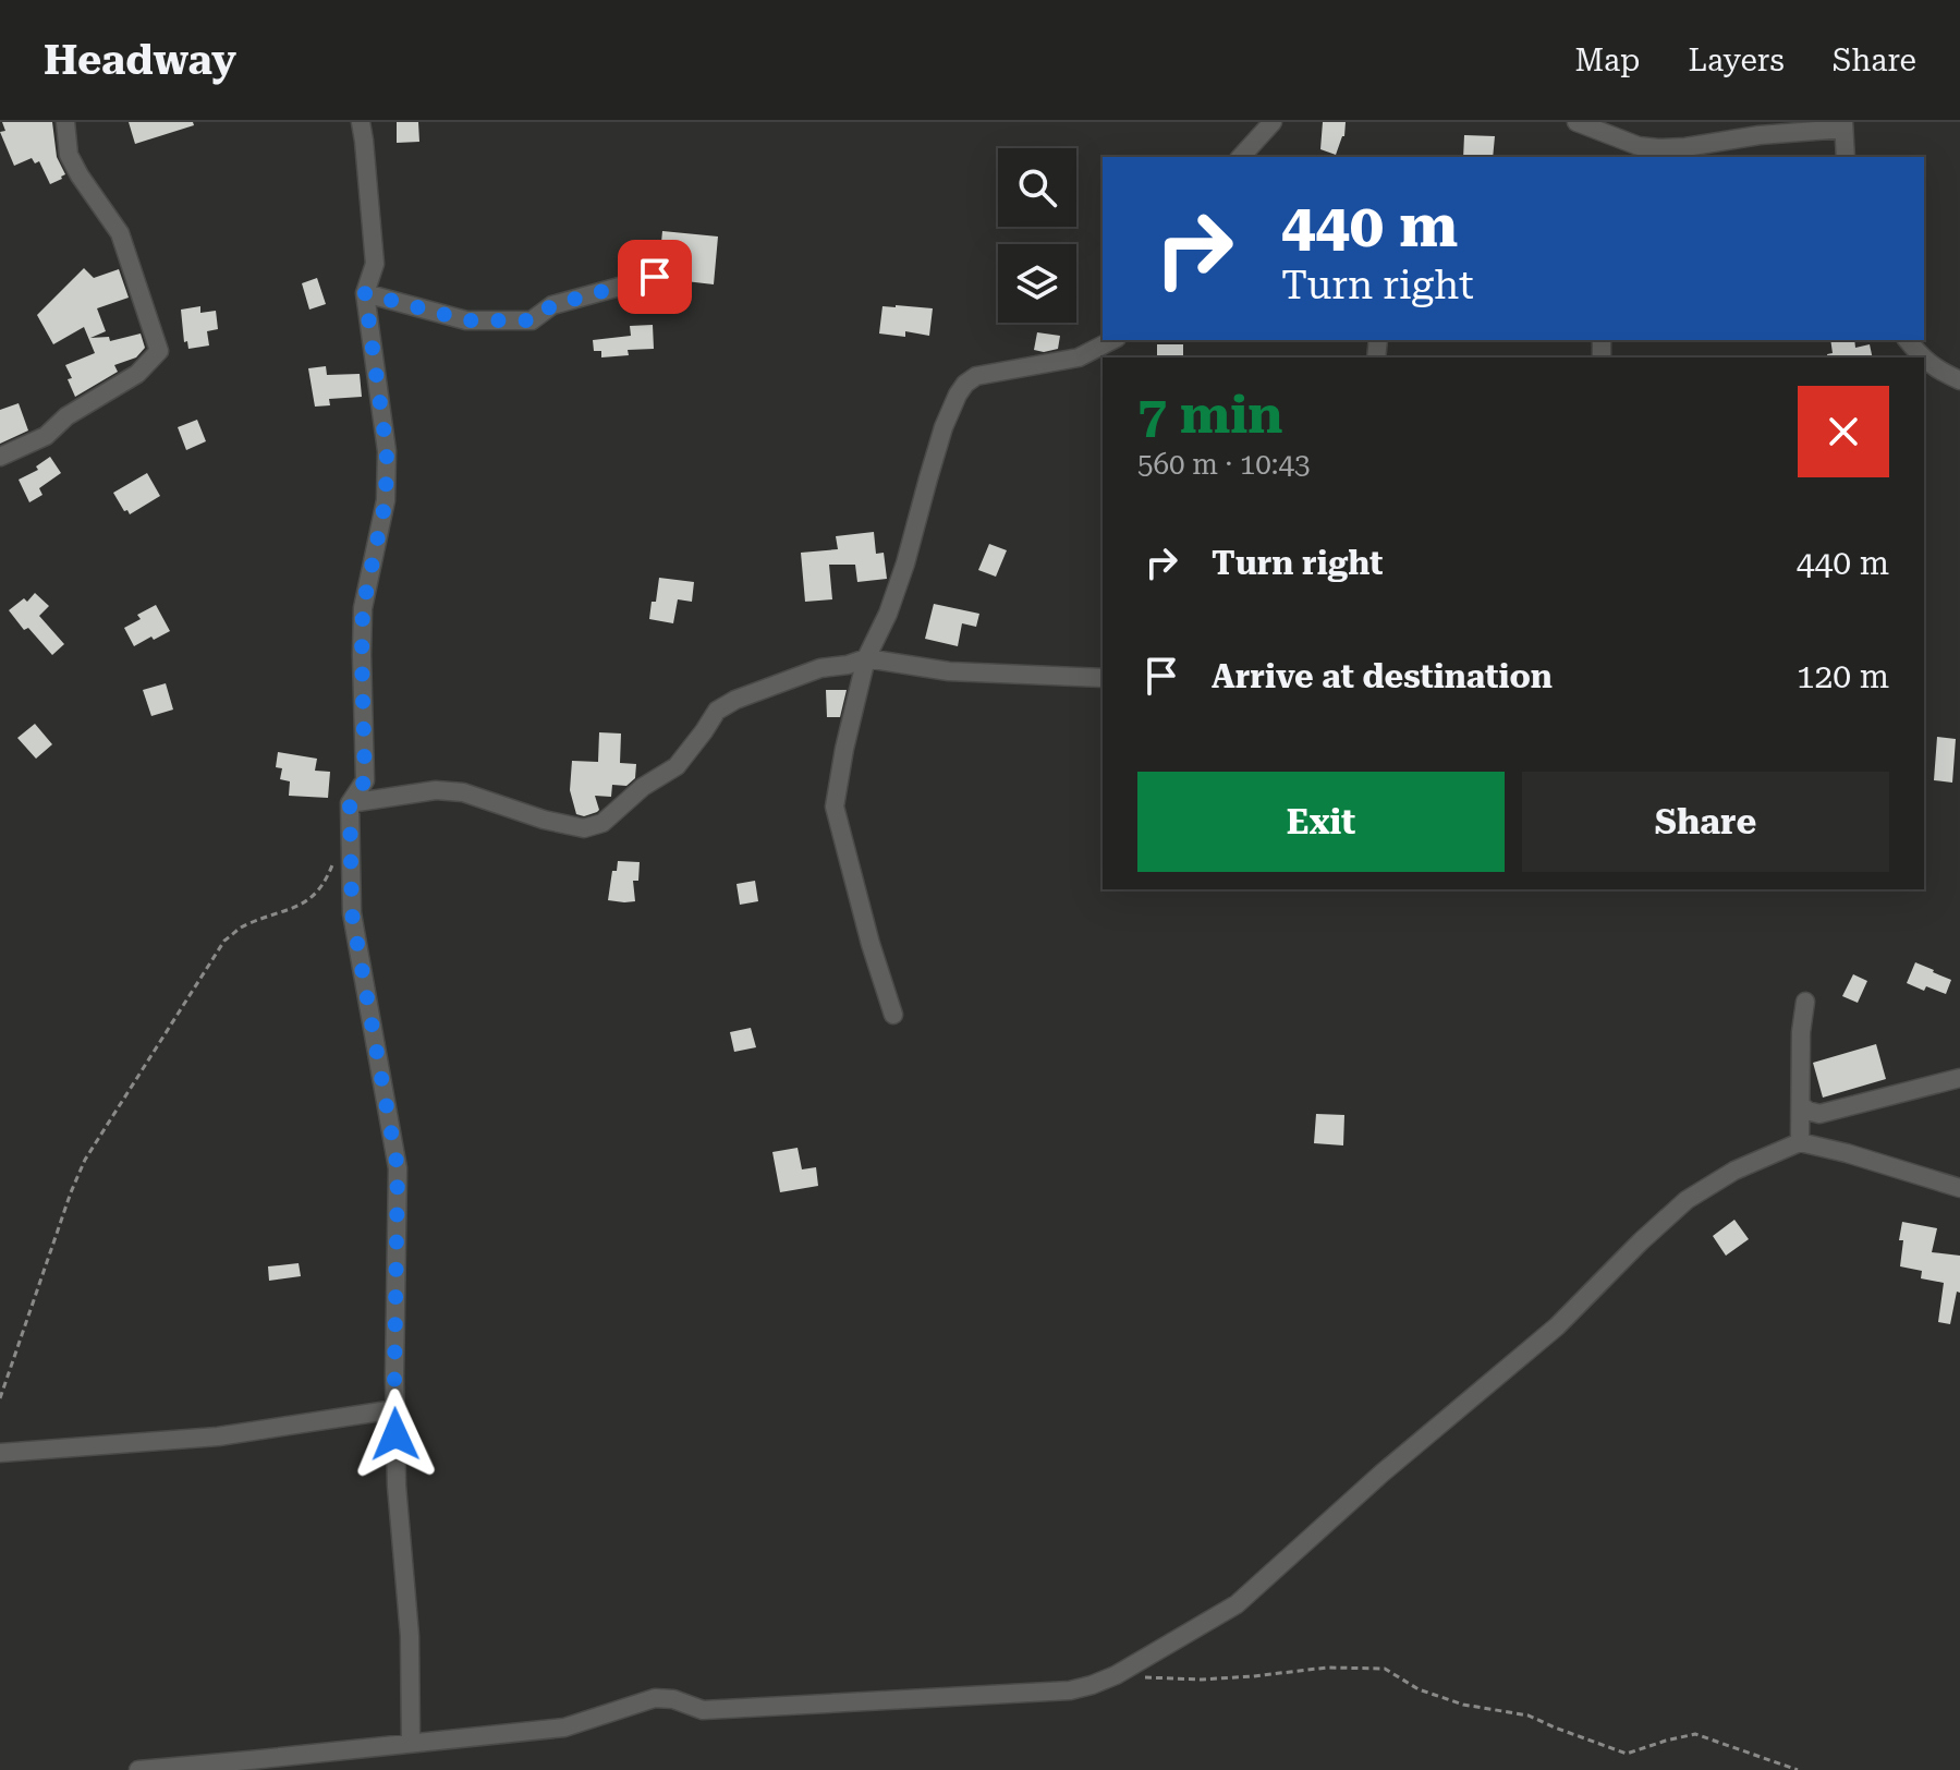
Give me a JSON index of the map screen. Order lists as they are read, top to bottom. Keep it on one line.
{"page":{"header":"Headway","nav":["Map","Layers","Share"],"turn":["440 m","Turn right"],"heading":["7 min","560 m · 10:43"],"list":[{"name":"Turn right","value":"440 m"},{"name":"Arrive at destination","value":"120 m"}],"buttons":["Exit","Share"]}}
